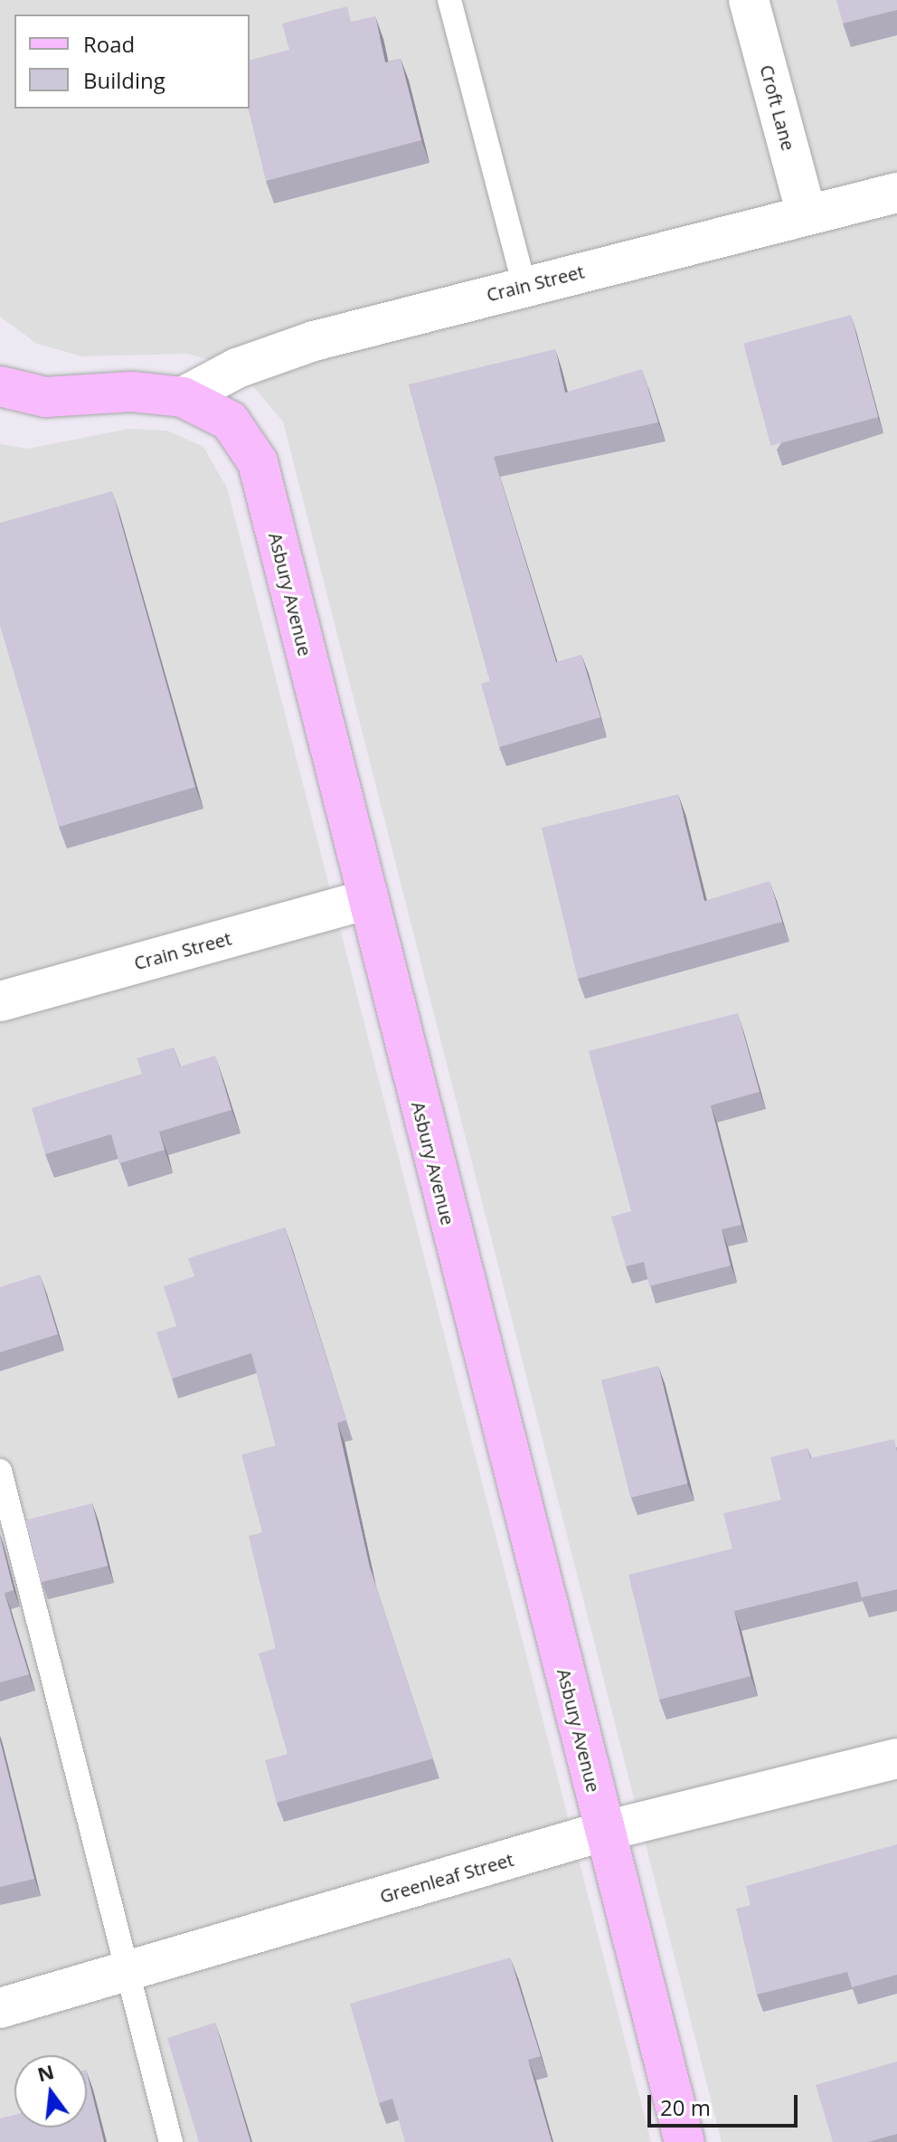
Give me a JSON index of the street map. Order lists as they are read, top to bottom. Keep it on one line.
{"streets":{"main road":["Asbury Avenue"],"street":["Croft Lane","Crain Street","Greenleaf Street"]},"crossings":[["Croft Lane","Crain Street"],["Crain Street","Asbury Avenue"],["Asbury Avenue","Greenleaf Street"]],"legend":["Road","Building"],"scale_bar":"20 m","north":"top"}
